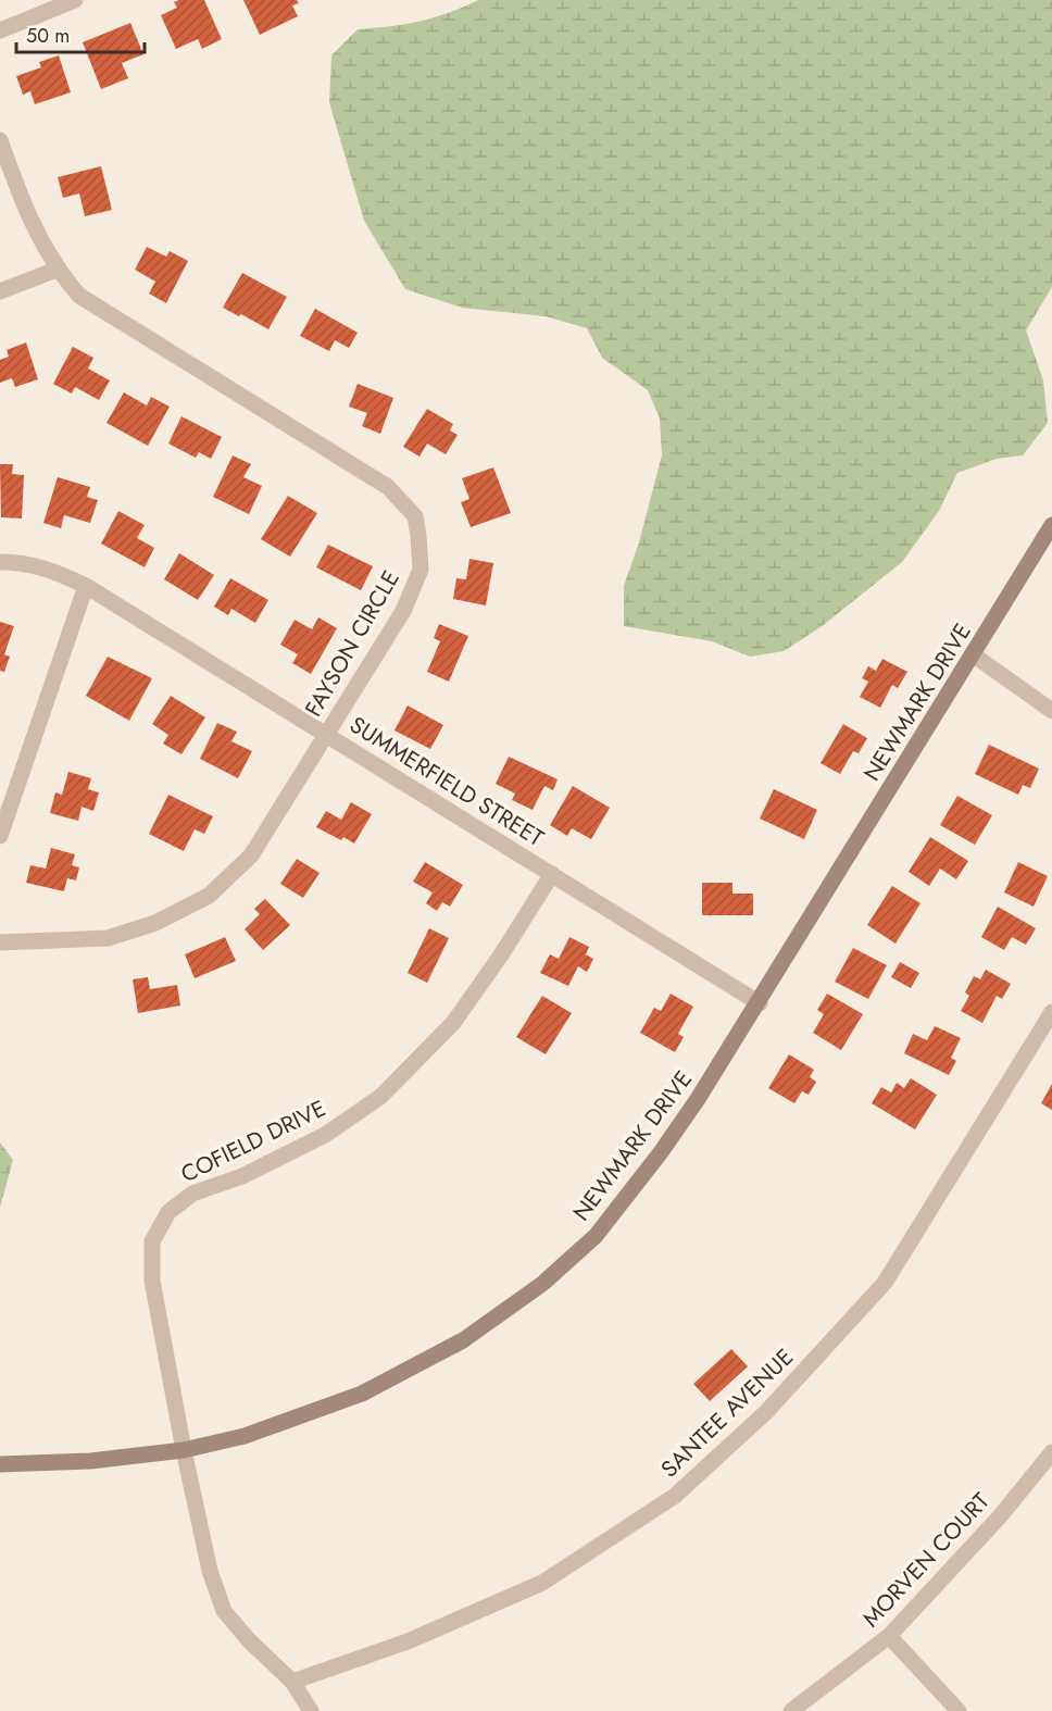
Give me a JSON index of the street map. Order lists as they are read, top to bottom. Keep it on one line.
{"streets":{"street":["FAYSON CIRCLE","NEWMARK DRIVE","SUMMERFIELD STREET","COFIELD DRIVE","SANTEE AVENUE","MORVEN COURT"]},"crossings":[["FAYSON CIRCLE","SUMMERFIELD STREET"],["NEWMARK DRIVE","SUMMERFIELD STREET"],["NEWMARK DRIVE","COFIELD DRIVE"],["SUMMERFIELD STREET","COFIELD DRIVE"],["COFIELD DRIVE","SANTEE AVENUE"]],"scale_bar":"50 m"}
